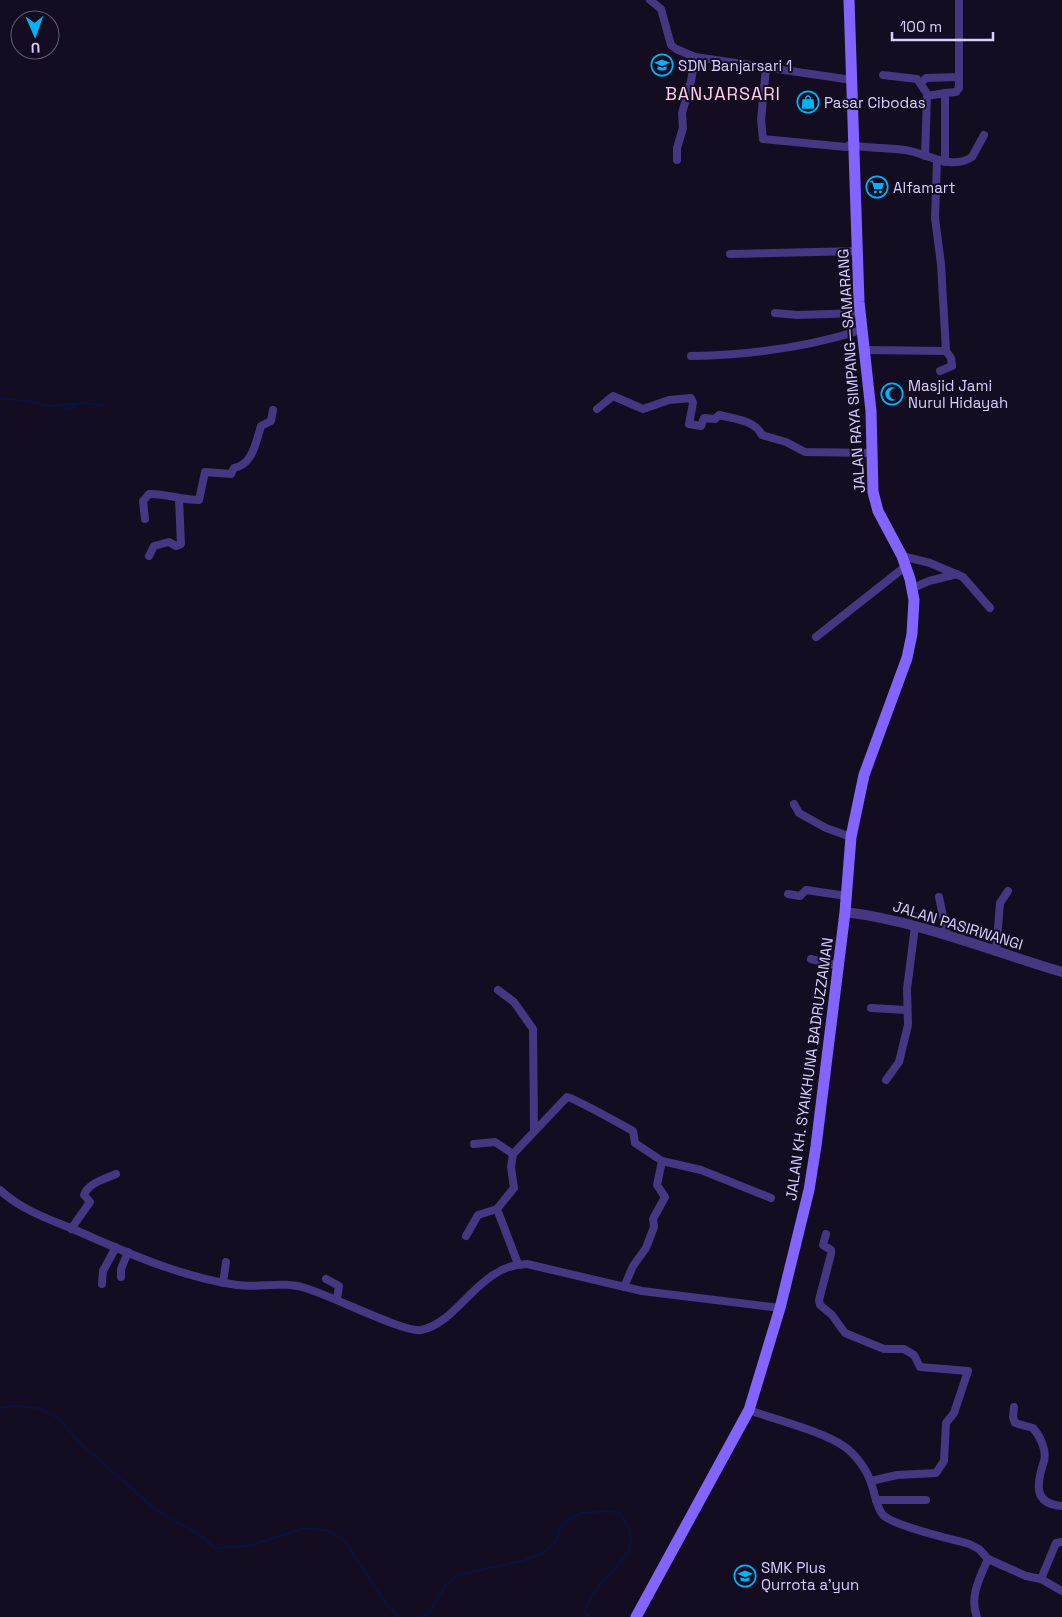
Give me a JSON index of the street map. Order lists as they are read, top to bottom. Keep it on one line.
{"streets":{"main road":["JALAN RAYA SIMPANG—SAMARANG","JALAN KH. SYAIKHUNA BADRUZZAMAN"],"street":["JALAN PASIRWANGI"]},"crossings":[["JALAN RAYA SIMPANG—SAMARANG","JALAN PASIRWANGI"],["JALAN RAYA SIMPANG—SAMARANG","JALAN KH. SYAIKHUNA BADRUZZAMAN"],["JALAN PASIRWANGI","JALAN KH. SYAIKHUNA BADRUZZAMAN"]],"districts":["BANJARSARI"],"places":{"school or university":["SDN Banjarsari 1","SMK Plus Qurrota a'yun"],"shop":["Pasar Cibodas"],"supermarket":["Alfamart"],"mosque":["Masjid Jami Nurul Hidayah"]},"scale_bar":"100 m","north":"bottom"}
